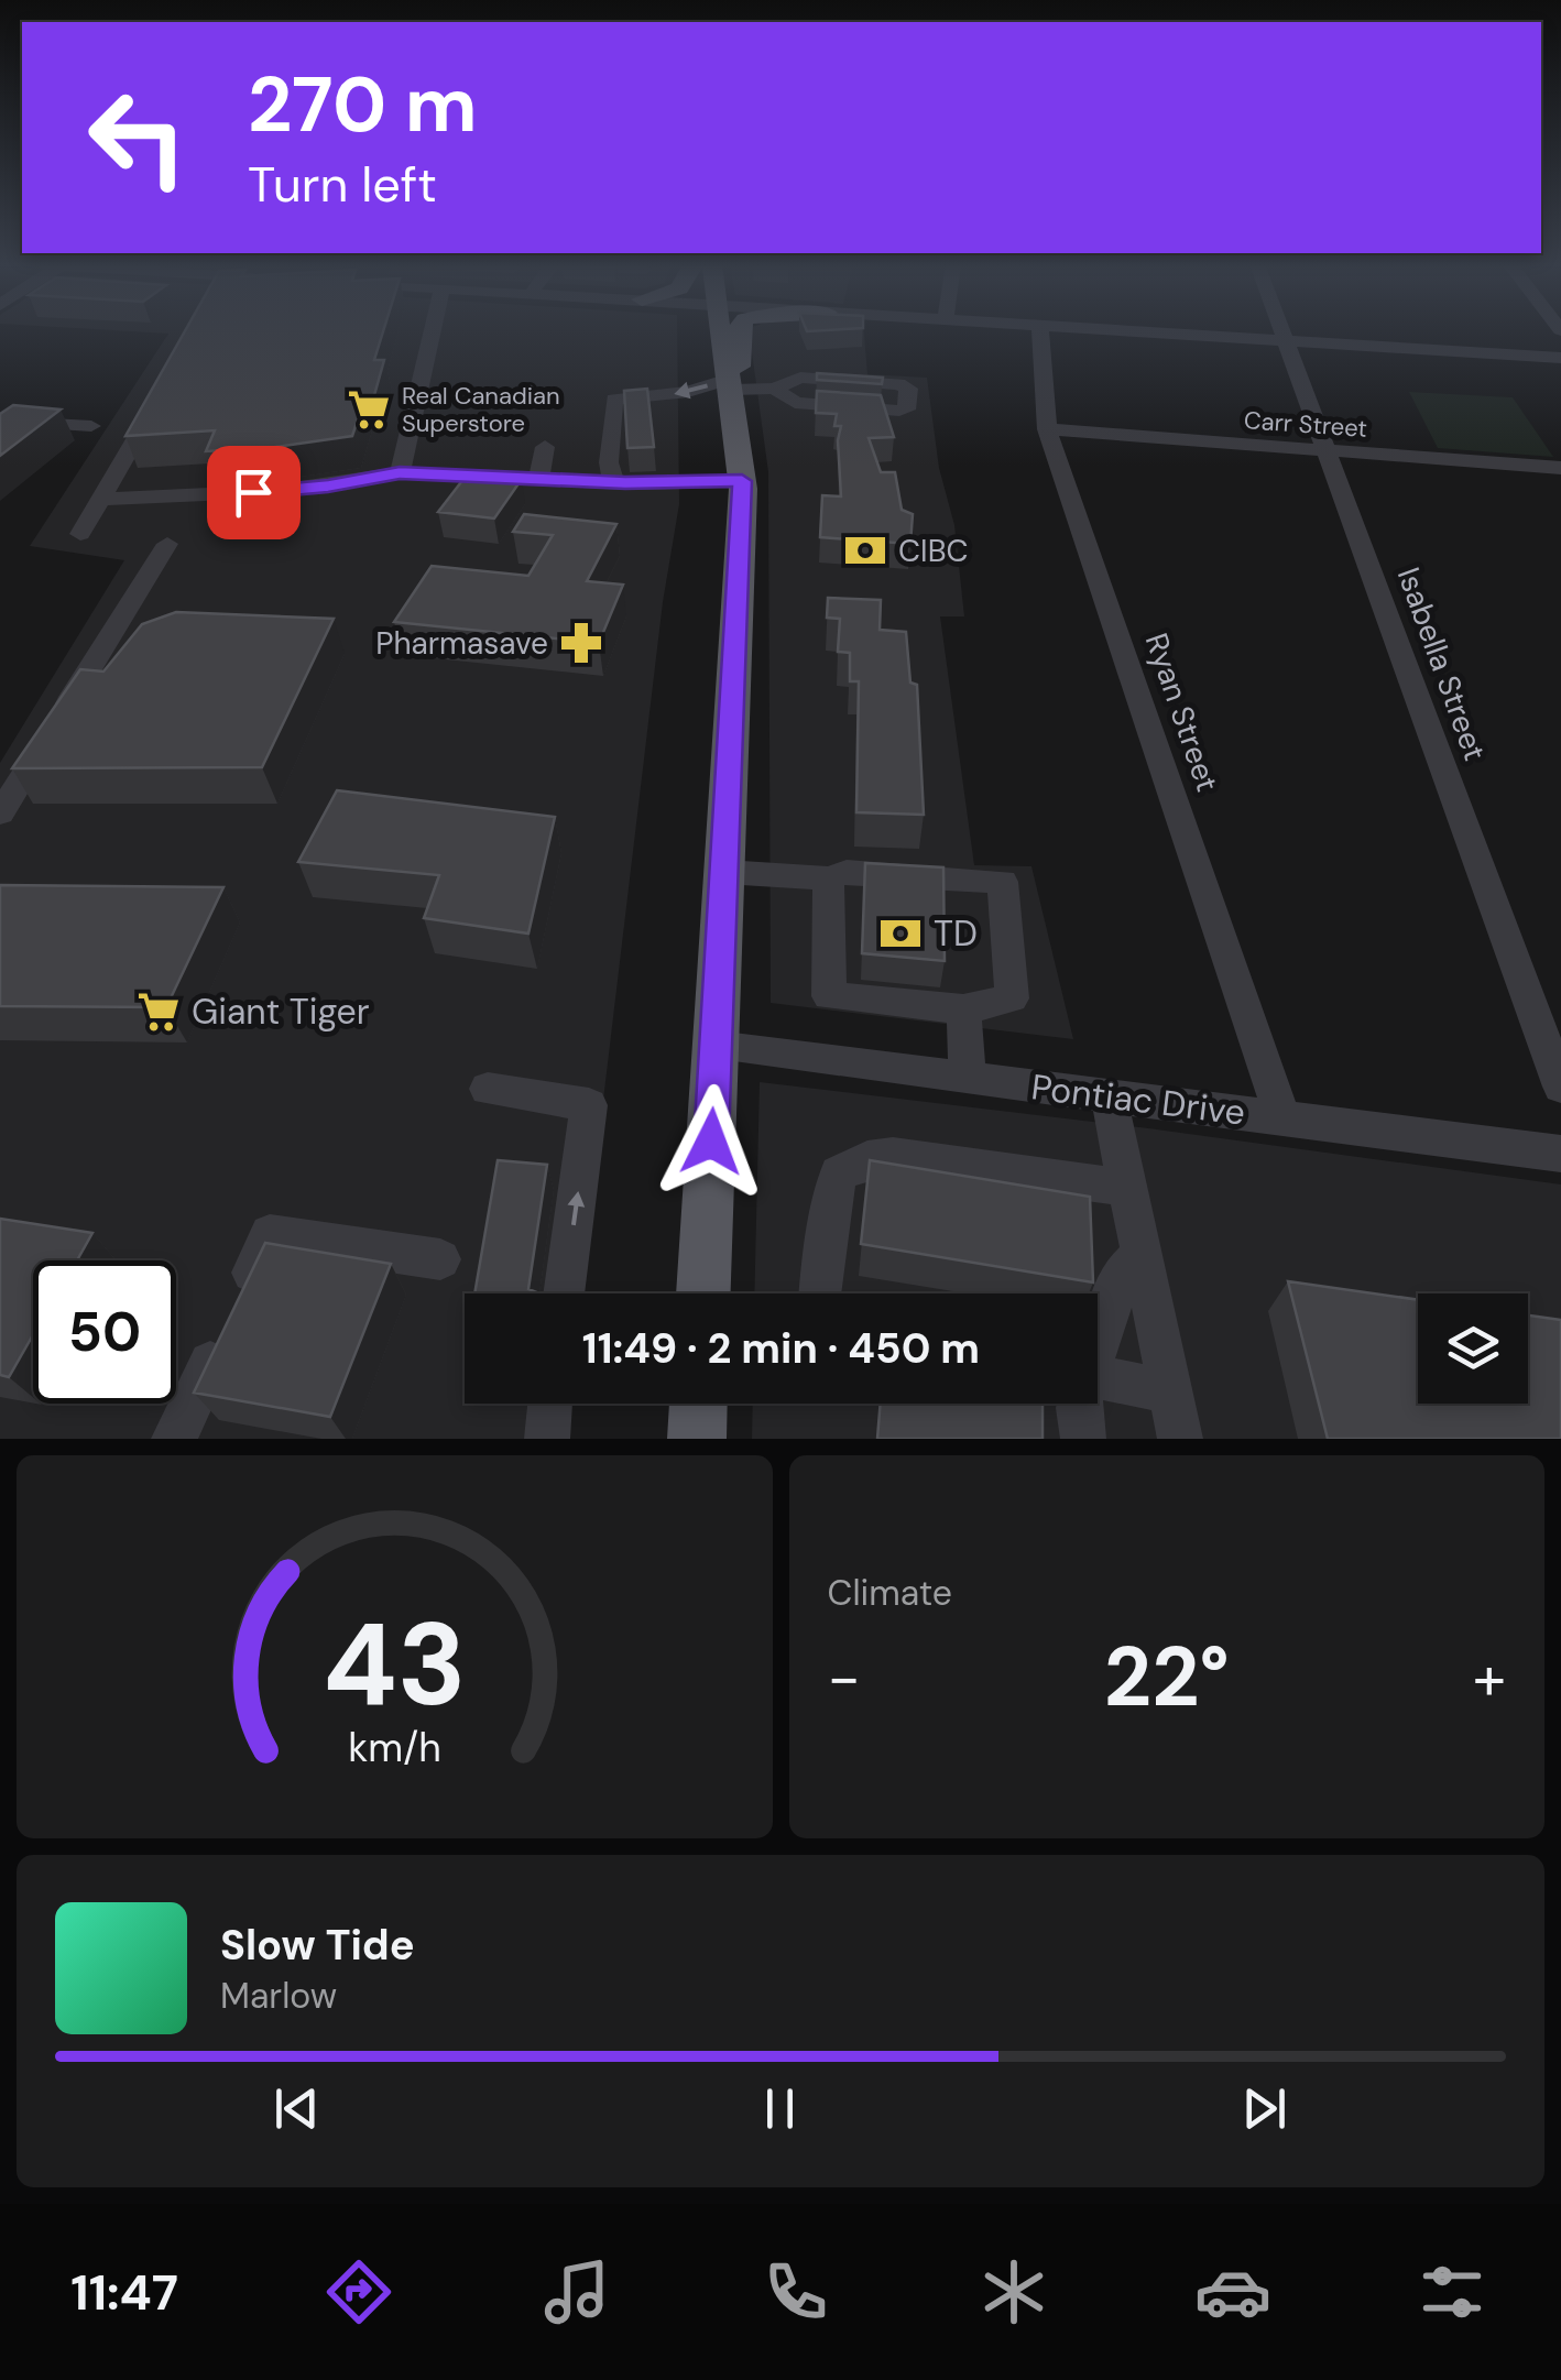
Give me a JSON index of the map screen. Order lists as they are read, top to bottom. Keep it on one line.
{"streets":{"street":["Carr Street","Isabella Street","Ryan Street","Pontiac Drive"]},"crossings":[["Carr Street","Isabella Street"],["Carr Street","Ryan Street"],["Ryan Street","Pontiac Drive"]],"places":{"supermarket":["Real Canadian Superstore","Giant Tiger"],"bank":["CIBC","TD"],"pharmacy":["Pharmasave"]},"page":{"turn":["270 m","Turn left"],"limit":"50","trip":"11:49 · 2 min · 450 m","tile":"Climate","heat":["−","22°","+"],"song":["Slow Tide","Marlow"],"tabs":"11:47","gauge":["43","km/h"]}}
